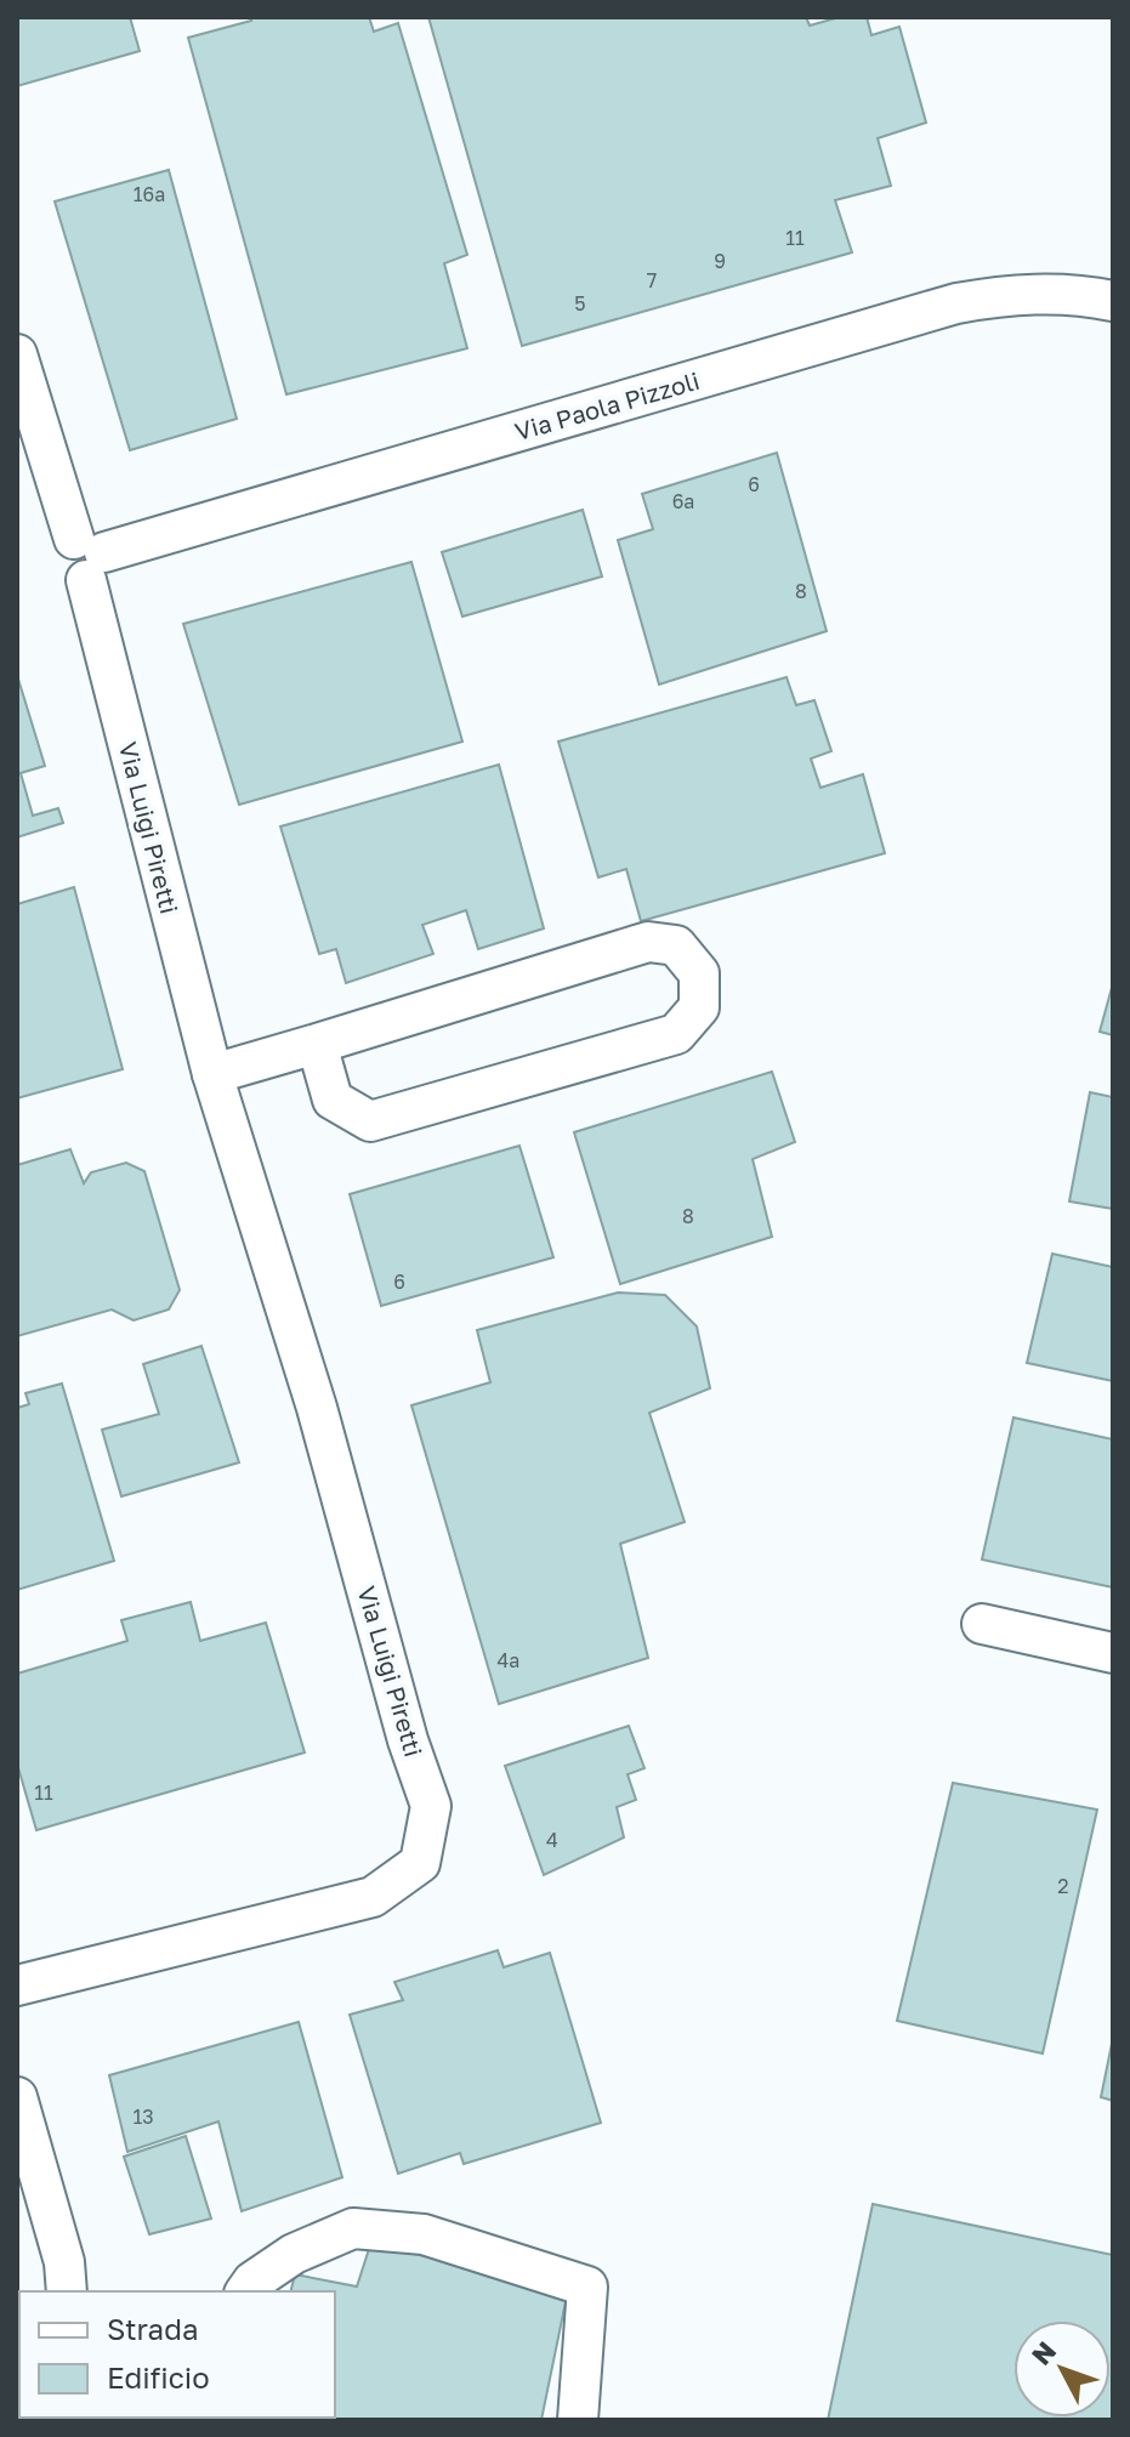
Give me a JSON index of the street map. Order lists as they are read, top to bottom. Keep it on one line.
{"streets":{"street":["Via Paola Pizzoli","Via Luigi Piretti"]},"crossings":[["Via Paola Pizzoli","Via Luigi Piretti"]],"house_numbers":["16a","11","9","7","5","6","6a","8","8","6","4a","11","4","2","13"],"legend":["Strada","Edificio"],"north":"top left"}
